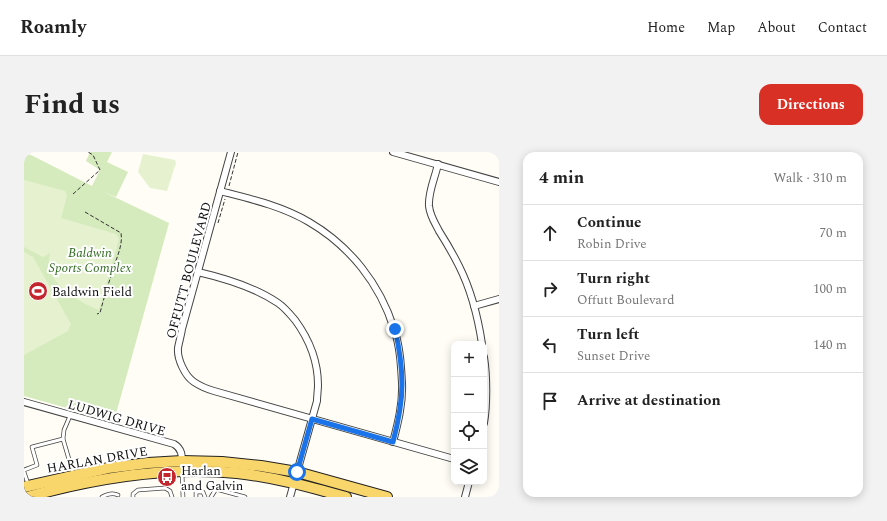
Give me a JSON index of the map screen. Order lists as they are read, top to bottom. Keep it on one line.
{"streets":{"main road":["HARLAN DRIVE"],"street":["OFFUTT BOULEVARD","LUDWIG DRIVE"]},"crossings":[["LUDWIG DRIVE","HARLAN DRIVE"]],"parks":["Baldwin Sports Complex"],"places":{"sports":["Baldwin Field"],"bus stop":["Harlan and Galvin"]},"page":{"header":"Roamly","nav":["Home","Map","About","Contact"],"title":"Find us","buttons":"Directions","heading":["4 min","Walk · 310 m"],"list":[["Continue","Robin Drive","70 m"],["Turn right","Offutt Boulevard","100 m"],["Turn left","Sunset Drive","140 m"],"Arrive at destination"],"map_buttons":["+","−"]}}
